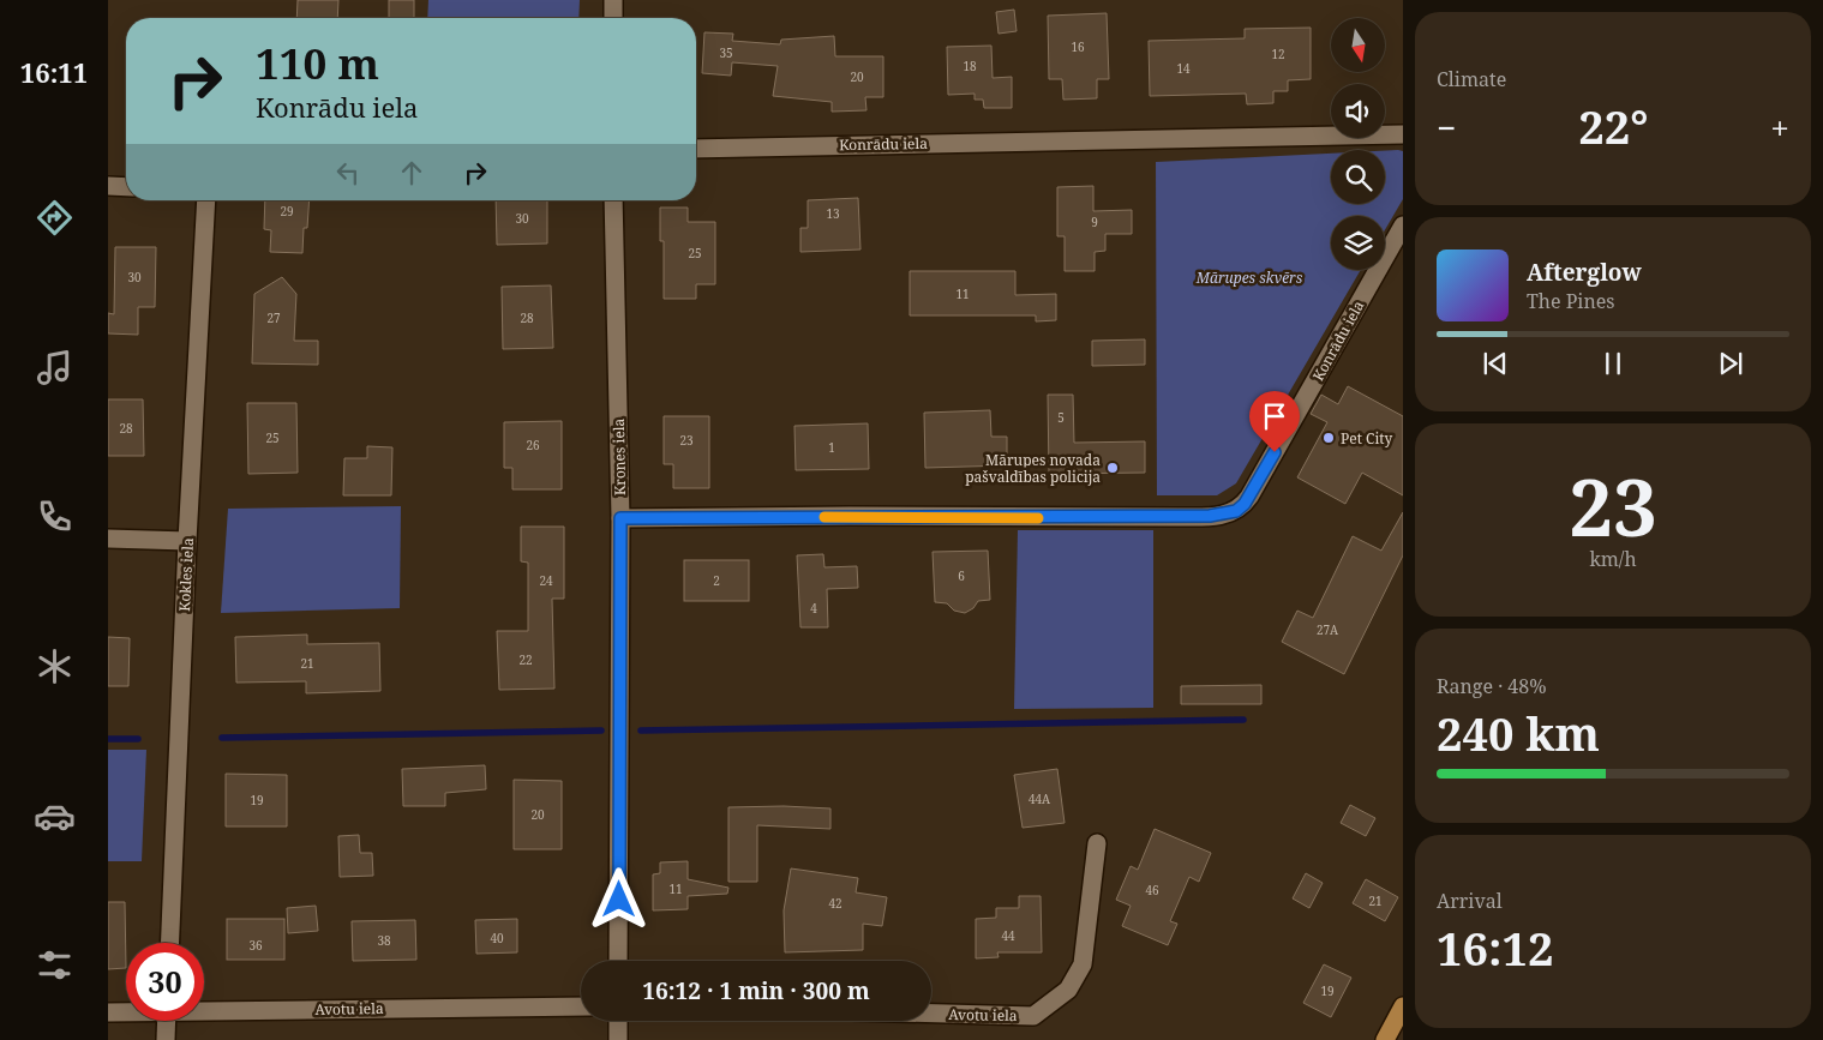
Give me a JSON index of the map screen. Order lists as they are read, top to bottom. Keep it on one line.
{"streets":{"street":["Konrādu iela","Krones iela","Kokles iela","Avotu iela"]},"crossings":[["Konrādu iela","Krones iela"]],"parks":["Mārupes skvērs"],"places":["Pet City","Mārupes novada pašvaldības policija"],"house_numbers":["16","35","12","18","14","20","29","13","30","9","25","30","11","27","28","5","28","25","23","26","1","6","24","2","4","27A","22","21","44A","19","20","11","46","21","42","44","40","38","36","19"],"north":"bottom","page":{"tabs":"16:11","tile":["Climate",["23","km/h"],["Range · 48%","240 km"],["Arrival","16:12"]],"turn":["110 m","Konrādu iela"],"heat":["−","22°","+"],"song":["Afterglow","The Pines"],"limit":"30","trip":"16:12 · 1 min · 300 m"}}
